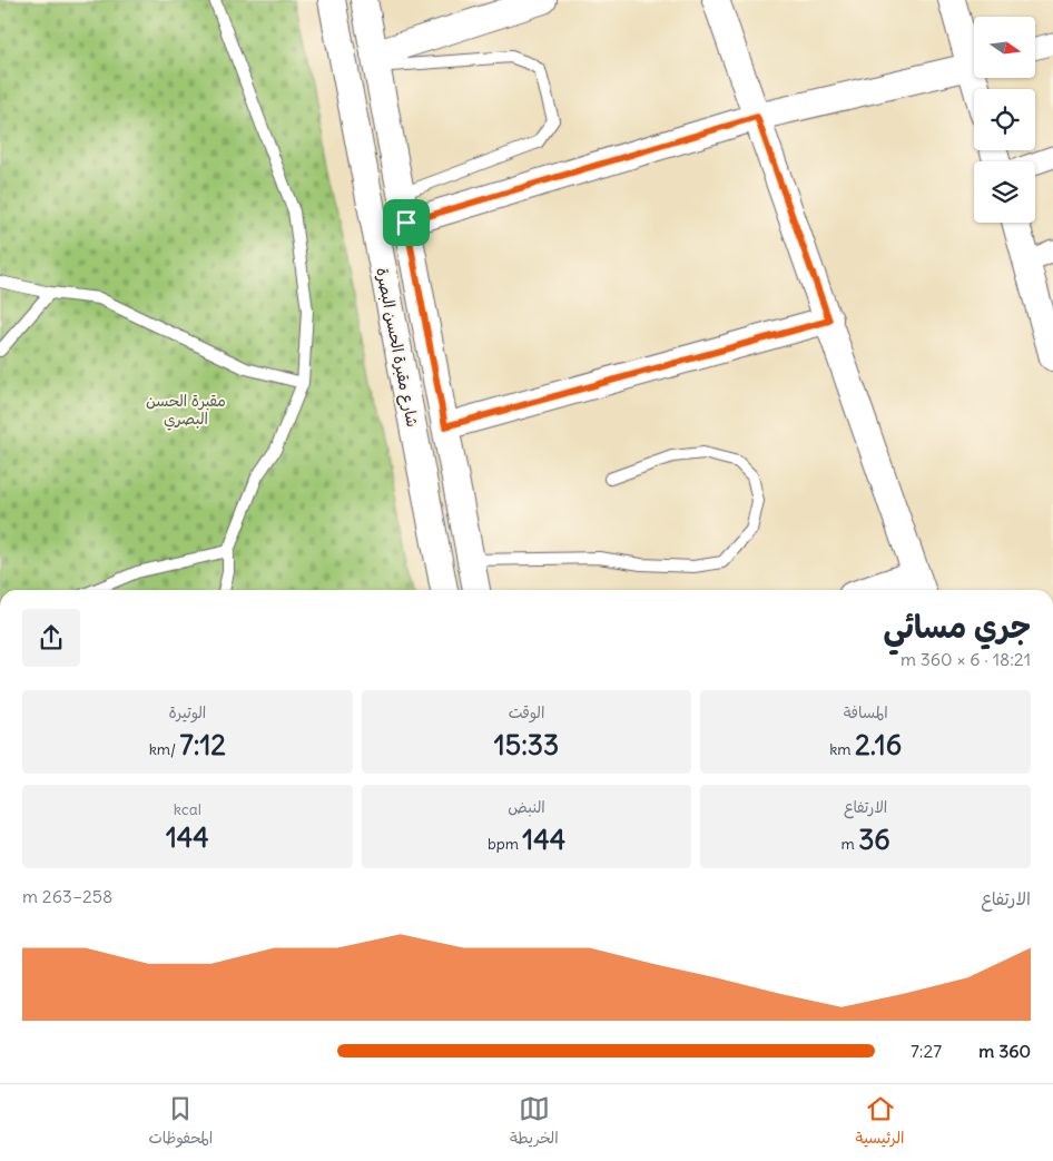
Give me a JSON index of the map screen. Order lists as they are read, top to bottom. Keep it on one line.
{"streets":{"street":["شارع مقبرة الحسن البصرة"]},"parks":["مقبرة الحسن البصري"],"north":"right","page":{"heading":["جري مسائي","18:21 · 6 × 360 m"],"stats":[["المسافة","2.16 km"],["الوقت","15:33"],["الوتيرة","7:12 /km"],["الارتفاع","36 m"],["النبض","144 bpm"],["kcal","144"]],"chart":["الارتفاع","258–263 m"],"list":[{"name":"360 m","note":"7:27"}],"tabs":["الرئيسية","الخريطة","المحفوظات"]}}
